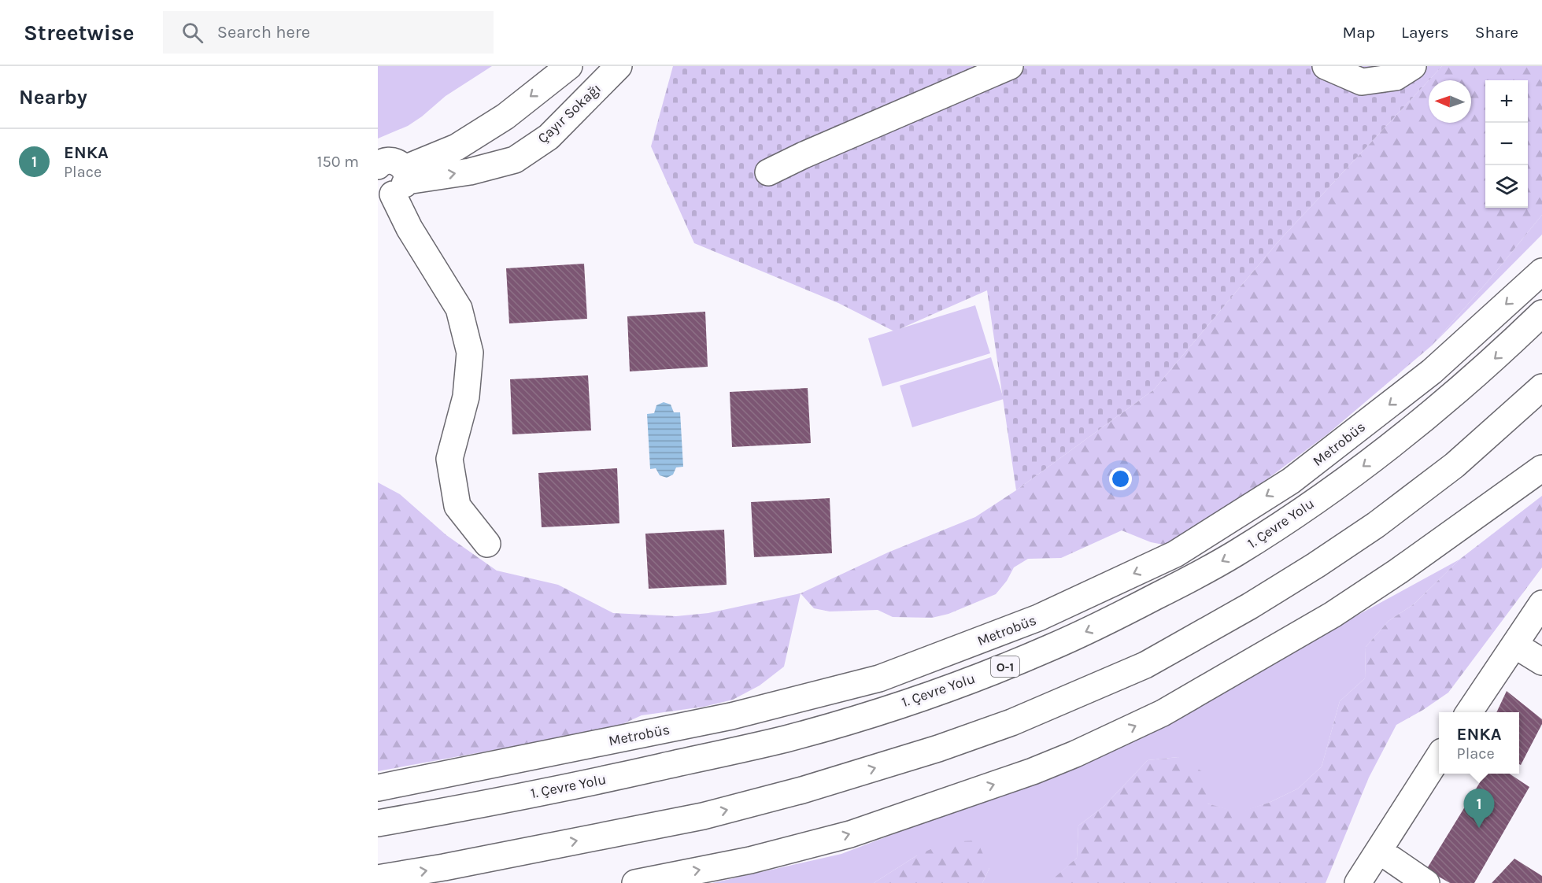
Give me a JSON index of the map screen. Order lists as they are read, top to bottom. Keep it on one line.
{"streets":{"main road":["Çayır Sokağı","Metrobüs","1. Çevre Yolu","O-1"]},"north":"left","page":{"header":"Streetwise","search":"Search here","nav":["Map","Layers","Share"],"heading":"Nearby","map_buttons":["+","−"],"list":[{"mark":"1","name":"ENKA","note":"Place","value":"150 m"}],"popup":["ENKA","Place"],"pins":"1"}}
